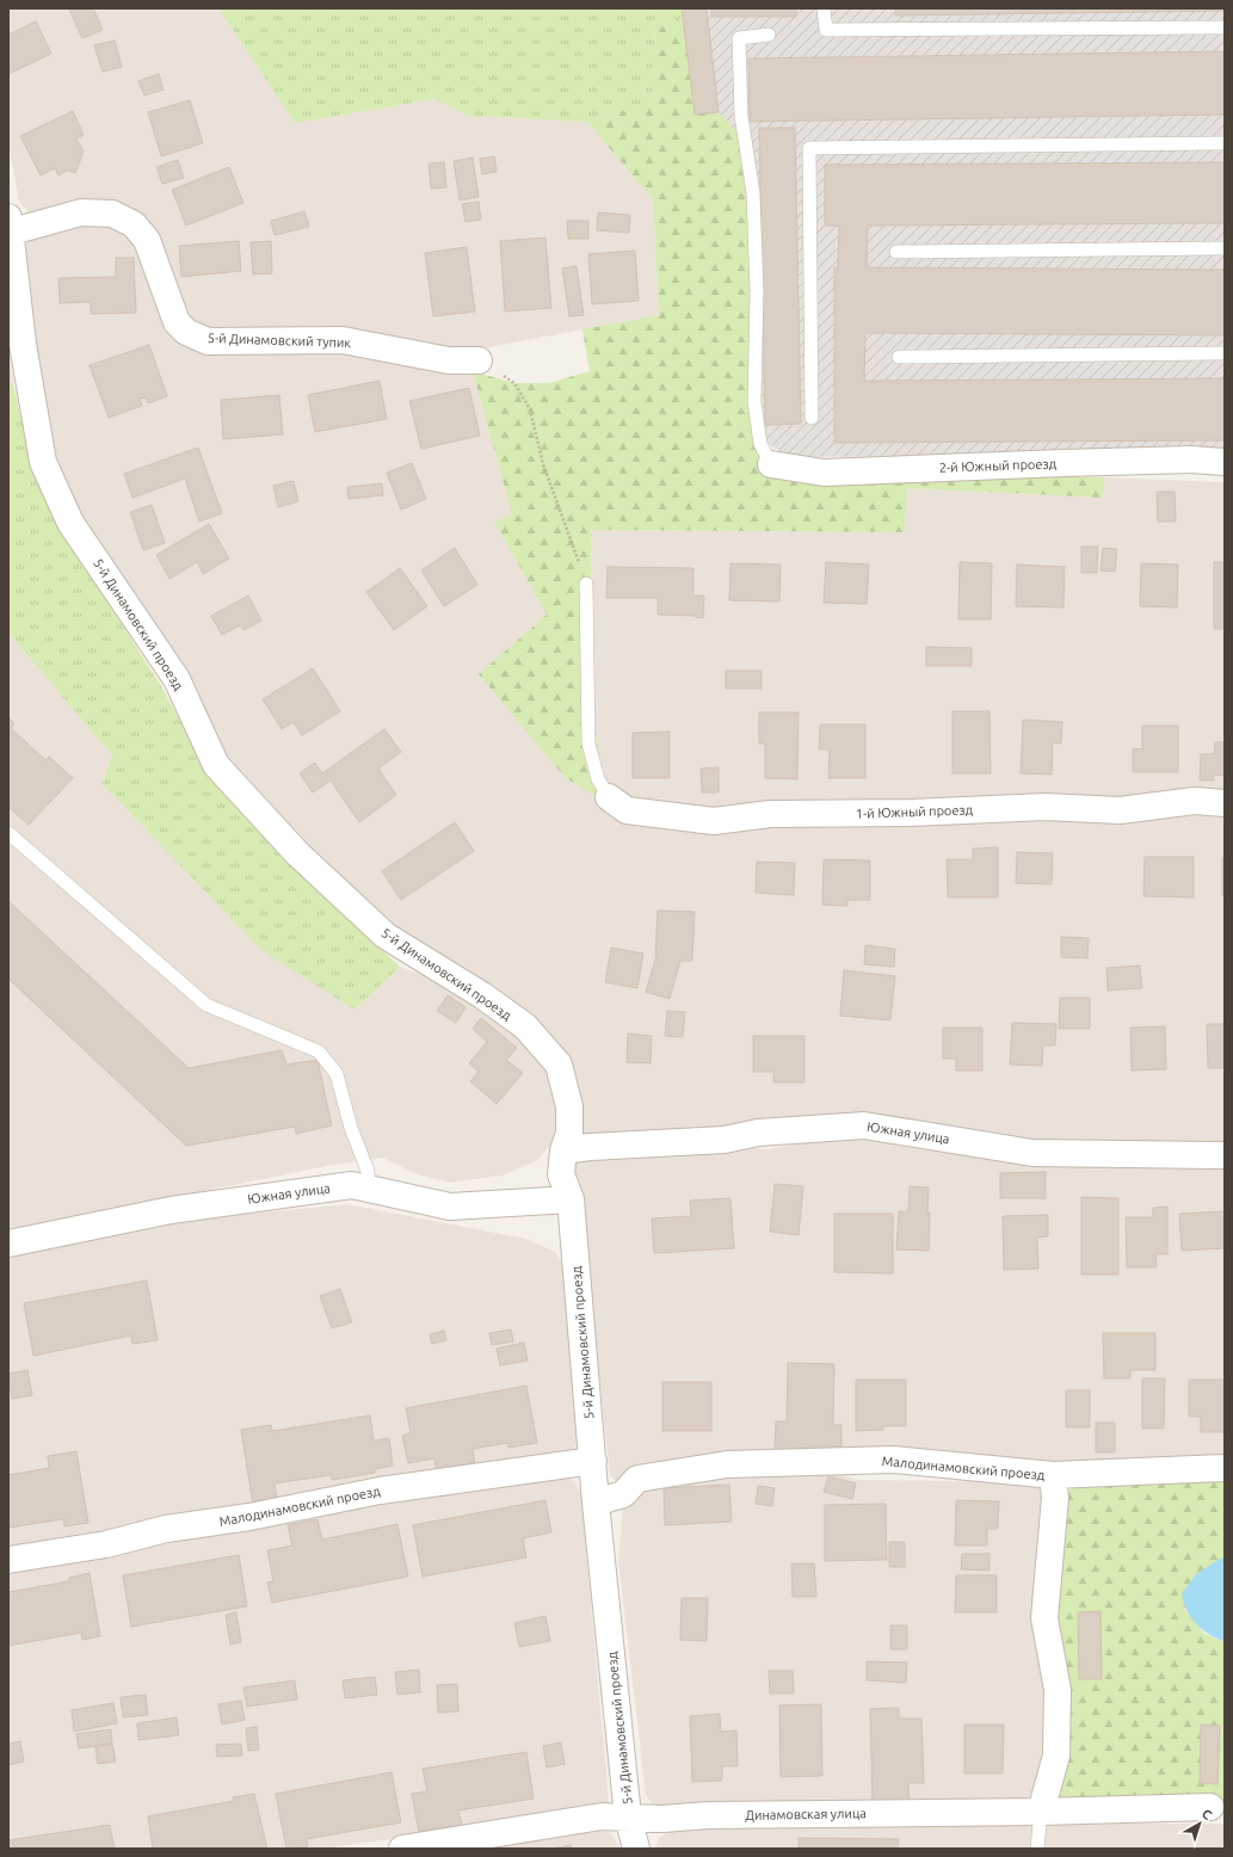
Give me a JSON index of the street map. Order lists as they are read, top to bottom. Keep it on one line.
{"streets":{"street":["5-й Динамовский тупик","2-й Южный проезд","5-й Динамовский проезд","1-й Южный проезд","Южная улица","Малодинамовский проезд","Динамовская улица"]},"crossings":[["5-й Динамовский тупик","5-й Динамовский проезд"],["5-й Динамовский проезд","Южная улица"],["5-й Динамовский проезд","Малодинамовский проезд"],["5-й Динамовский проезд","Динамовская улица"]],"north":"top right"}
